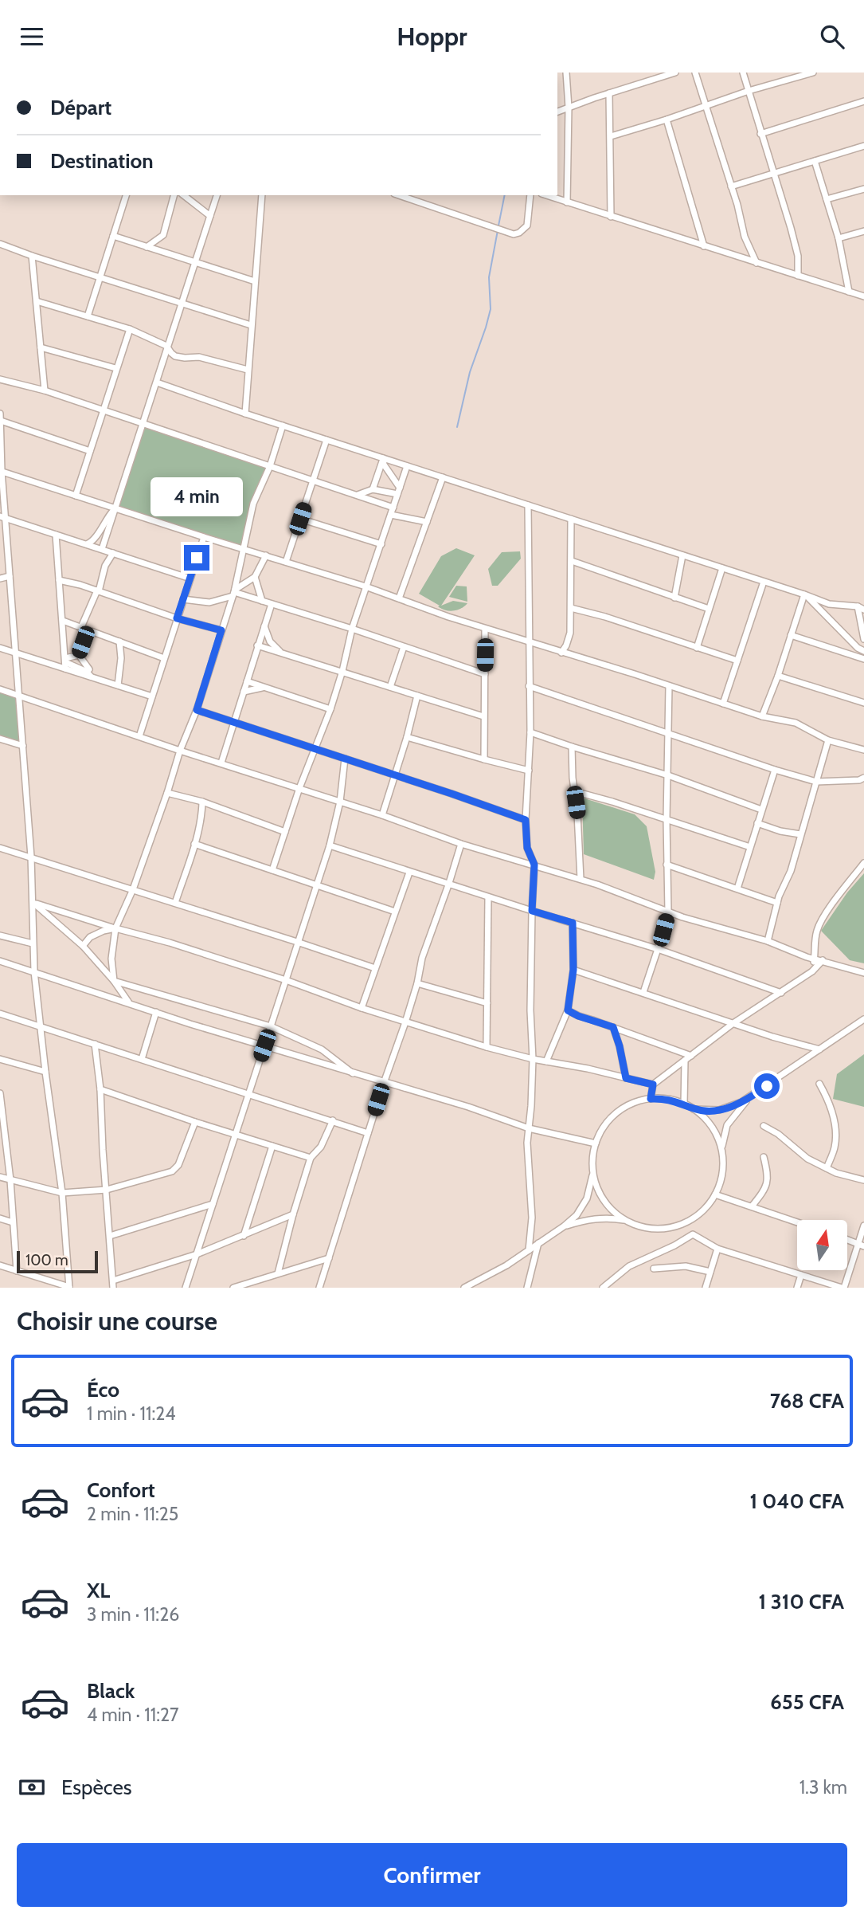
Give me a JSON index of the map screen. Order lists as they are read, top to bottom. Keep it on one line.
{"scale_bar":"100 m","north":"top","page":{"header":"Hoppr","banner":["Départ","Destination"],"bubble":"4 min","scale":"100 m","heading":"Choisir une course","list":[{"name":"Éco","note":"1 min · 11:24","value":"768 CFA"},{"name":"Confort","note":"2 min · 11:25","value":"1 040 CFA"},{"name":"XL","note":"3 min · 11:26","value":"1 310 CFA"},{"name":"Black","note":"4 min · 11:27","value":"655 CFA"}],"pay":["Espèces","1.3 km"],"buttons":"Confirmer"}}
